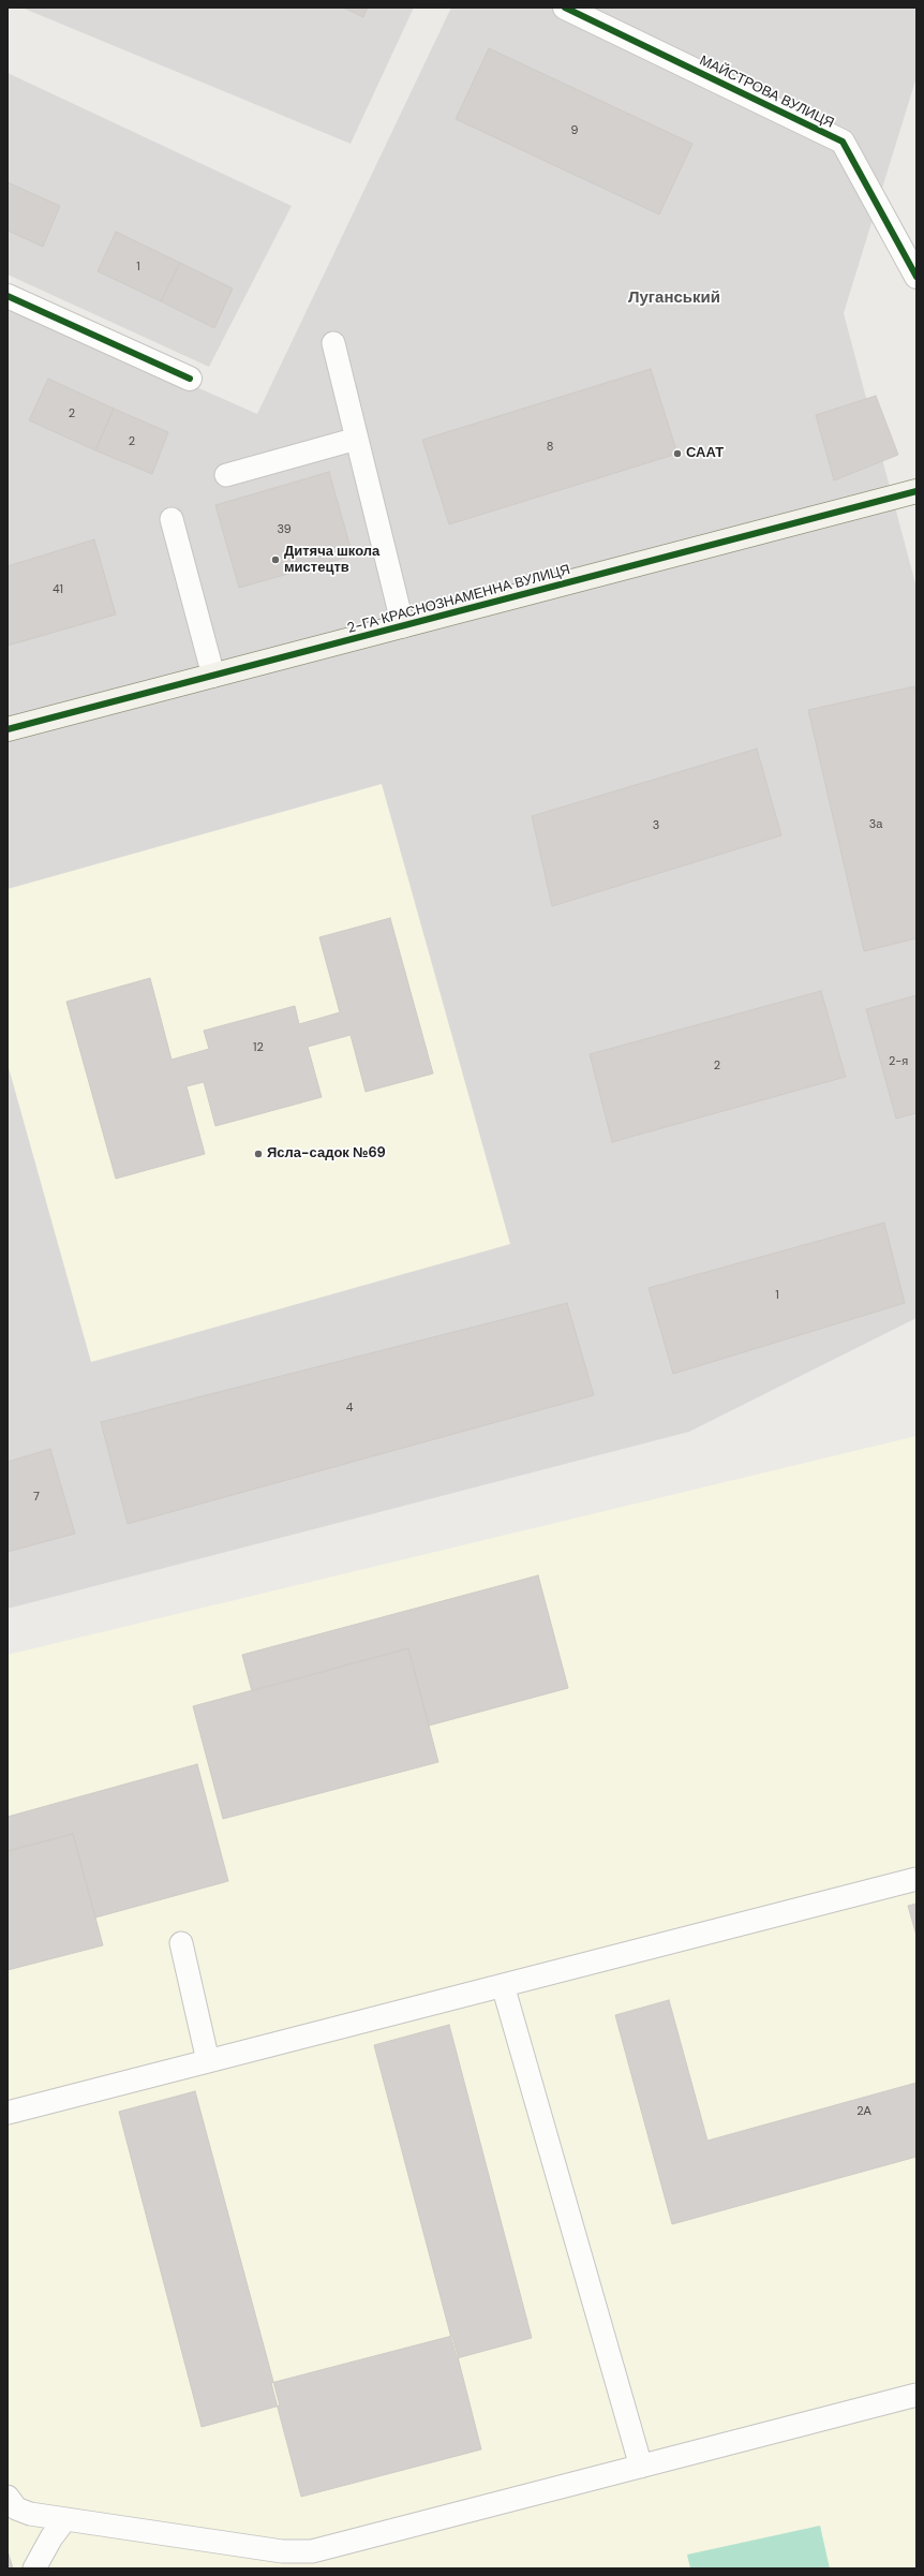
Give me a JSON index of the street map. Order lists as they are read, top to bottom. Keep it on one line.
{"streets":{"street":["МАЙСТРОВА ВУЛИЦЯ","2-ГА КРАСНОЗНАМЕННА ВУЛИЦЯ"]},"districts":["Луганський"],"places":["СААТ","Дитяча школа мистецтв","Ясла-садок №69"],"house_numbers":["9","1","2","2","8","39","41","3а","3","12","2-я","2","1","4","7","2А"]}
